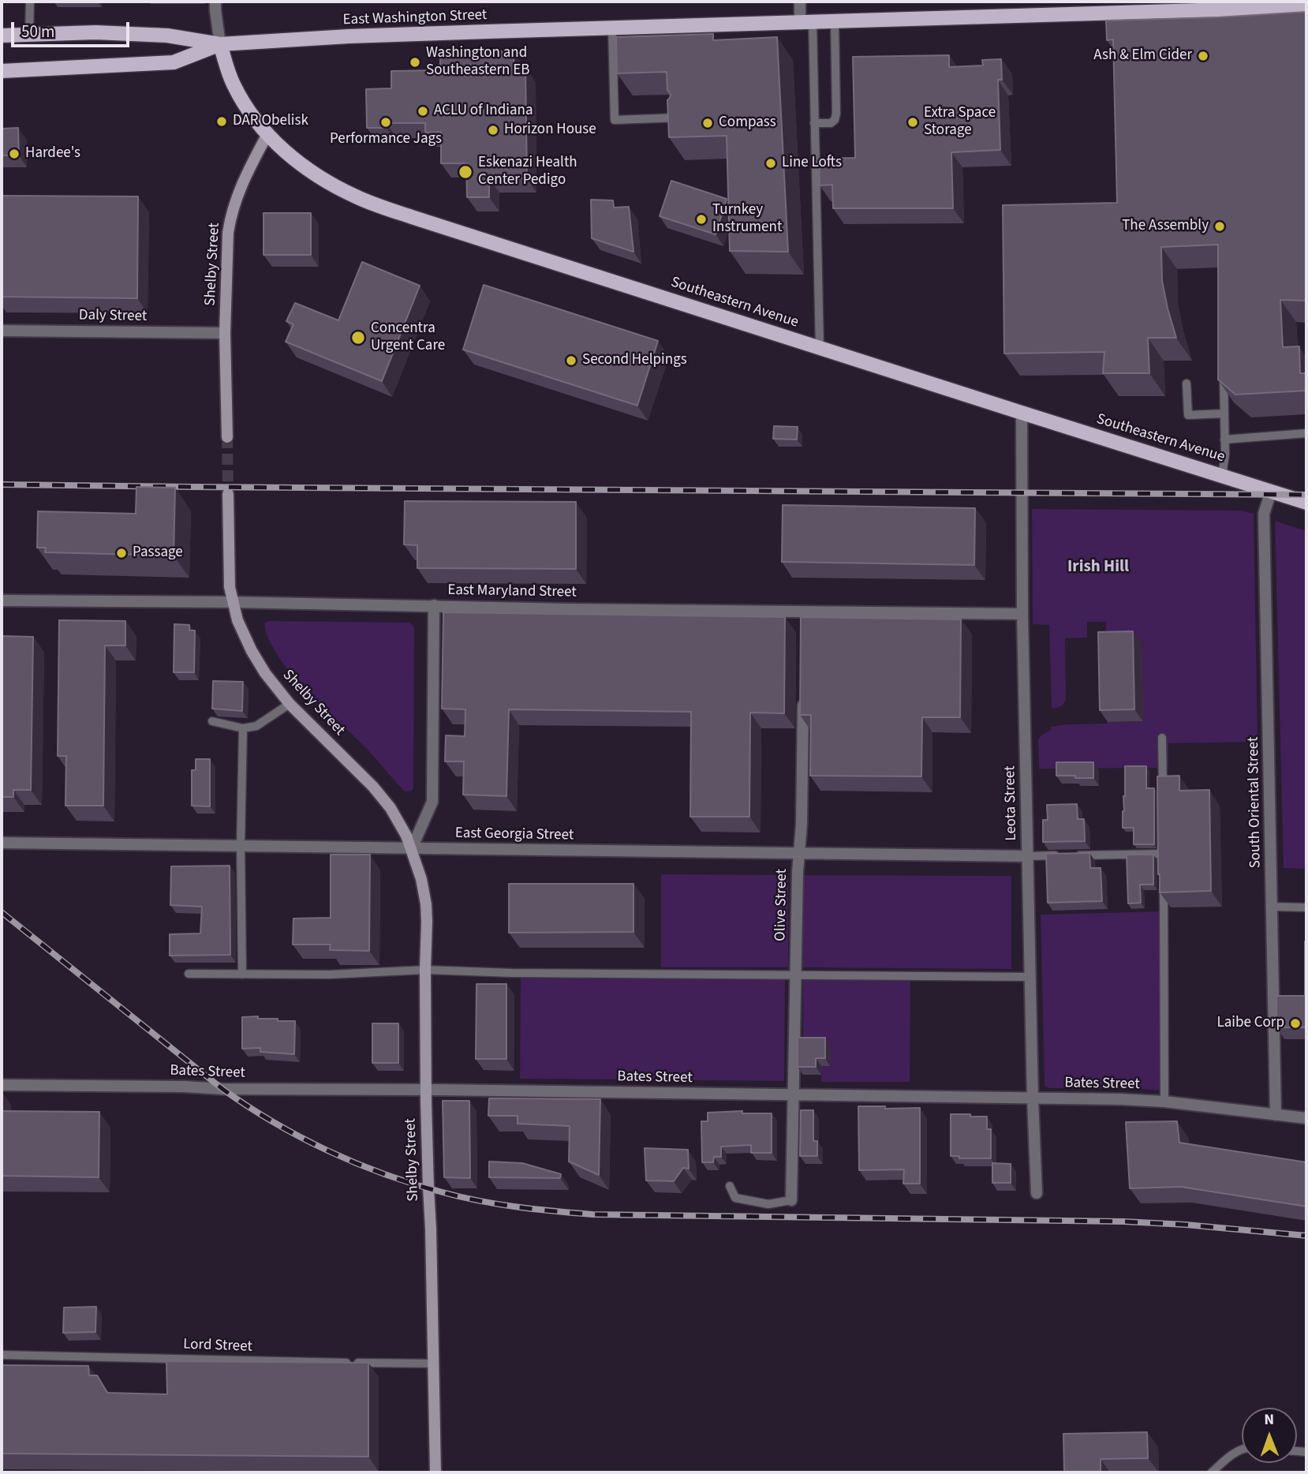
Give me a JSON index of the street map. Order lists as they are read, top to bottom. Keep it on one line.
{"streets":{"main road":["East Washington Street","Shelby Street","Southeastern Avenue"],"street":["Daly Street","East Maryland Street","South Oriental Street","Leota Street","East Georgia Street","Olive Street","Bates Street"],"lane":["Lord Street"]},"crossings":[["East Washington Street","Southeastern Avenue"],["Shelby Street","Southeastern Avenue"],["Shelby Street","Daly Street"],["Shelby Street","East Maryland Street"],["Shelby Street","East Georgia Street"],["Shelby Street","Bates Street"],["Shelby Street","Lord Street"],["Southeastern Avenue","South Oriental Street"],["Southeastern Avenue","Leota Street"],["East Maryland Street","Leota Street"],["South Oriental Street","Bates Street"],["Leota Street","East Georgia Street"],["Leota Street","Bates Street"],["East Georgia Street","Olive Street"],["Olive Street","Bates Street"]],"districts":["Irish Hill"],"places":["Ash & Elm Cider","Washington and Southeastern EB","ACLU of Indiana","DAR Obelisk","Performance Jags","Extra Space Storage","Compass","Horizon House","Hardee's","Line Lofts","Eskenazi Health Center Pedigo","Turnkey Instrument","The Assembly","Concentra Urgent Care","Second Helpings","Passage","Laibe Corp"],"scale_bar":"50 m","north":"top"}
